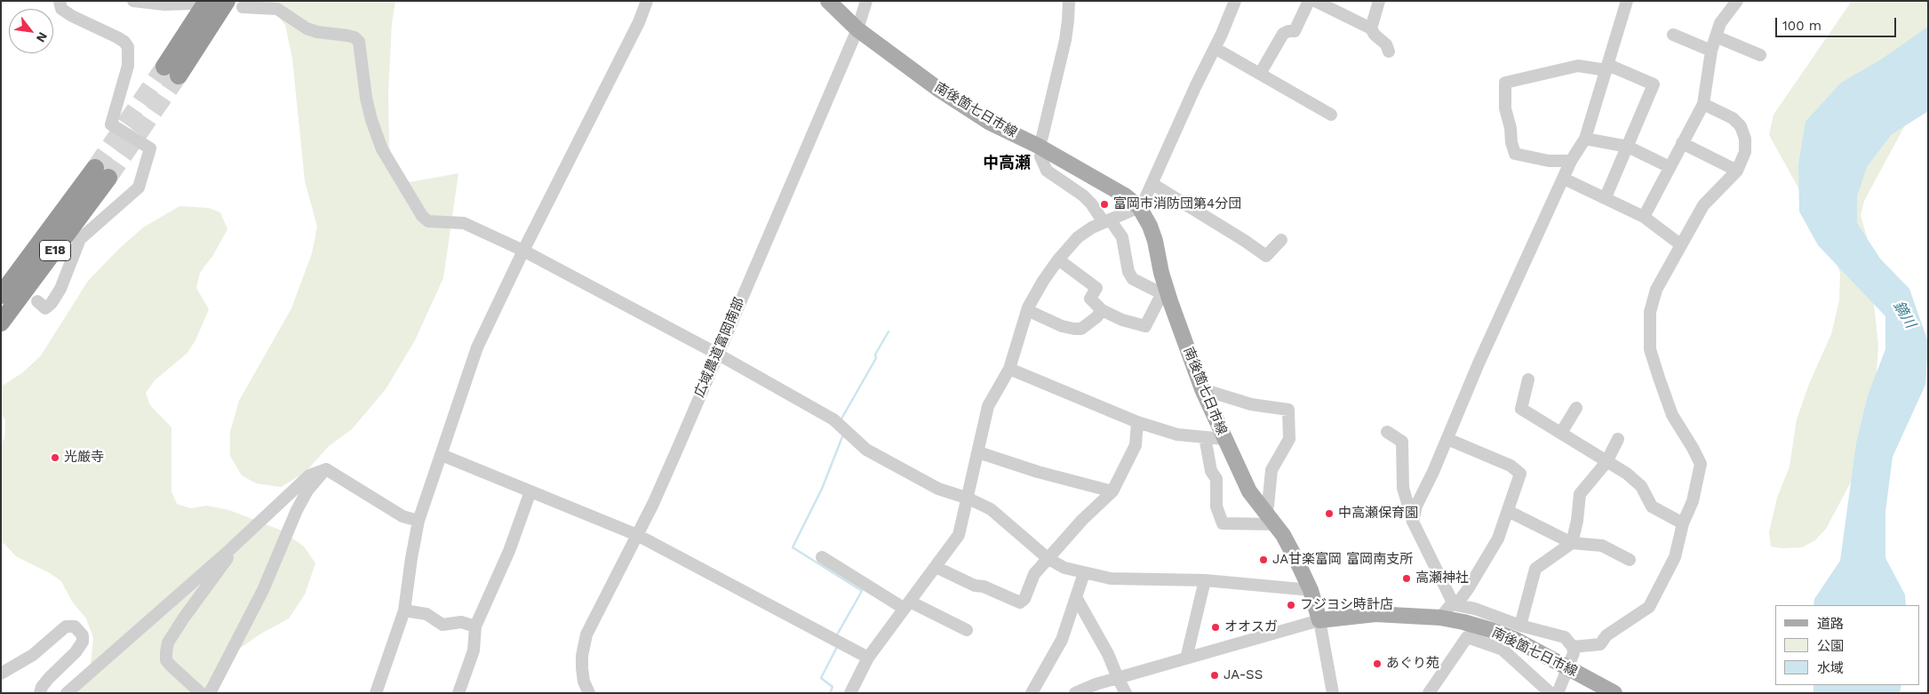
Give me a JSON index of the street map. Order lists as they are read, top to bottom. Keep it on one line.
{"streets":{"highway":["E18"],"main road":["南後箇七日市線"],"street":["広域農道富岡南部"]},"crossings":[["南後箇七日市線","広域農道富岡南部"]],"districts":["中高瀬"],"water":["鏑川"],"places":["富岡市消防団第4分団","光厳寺","中高瀬保育園","JA甘楽富岡 富岡南支所","高瀬神社","フジヨシ時計店","オオスガ","あぐり苑","JA-SS"],"legend":["道路","公園","水域"],"scale_bar":"100 m","north":"bottom right"}
